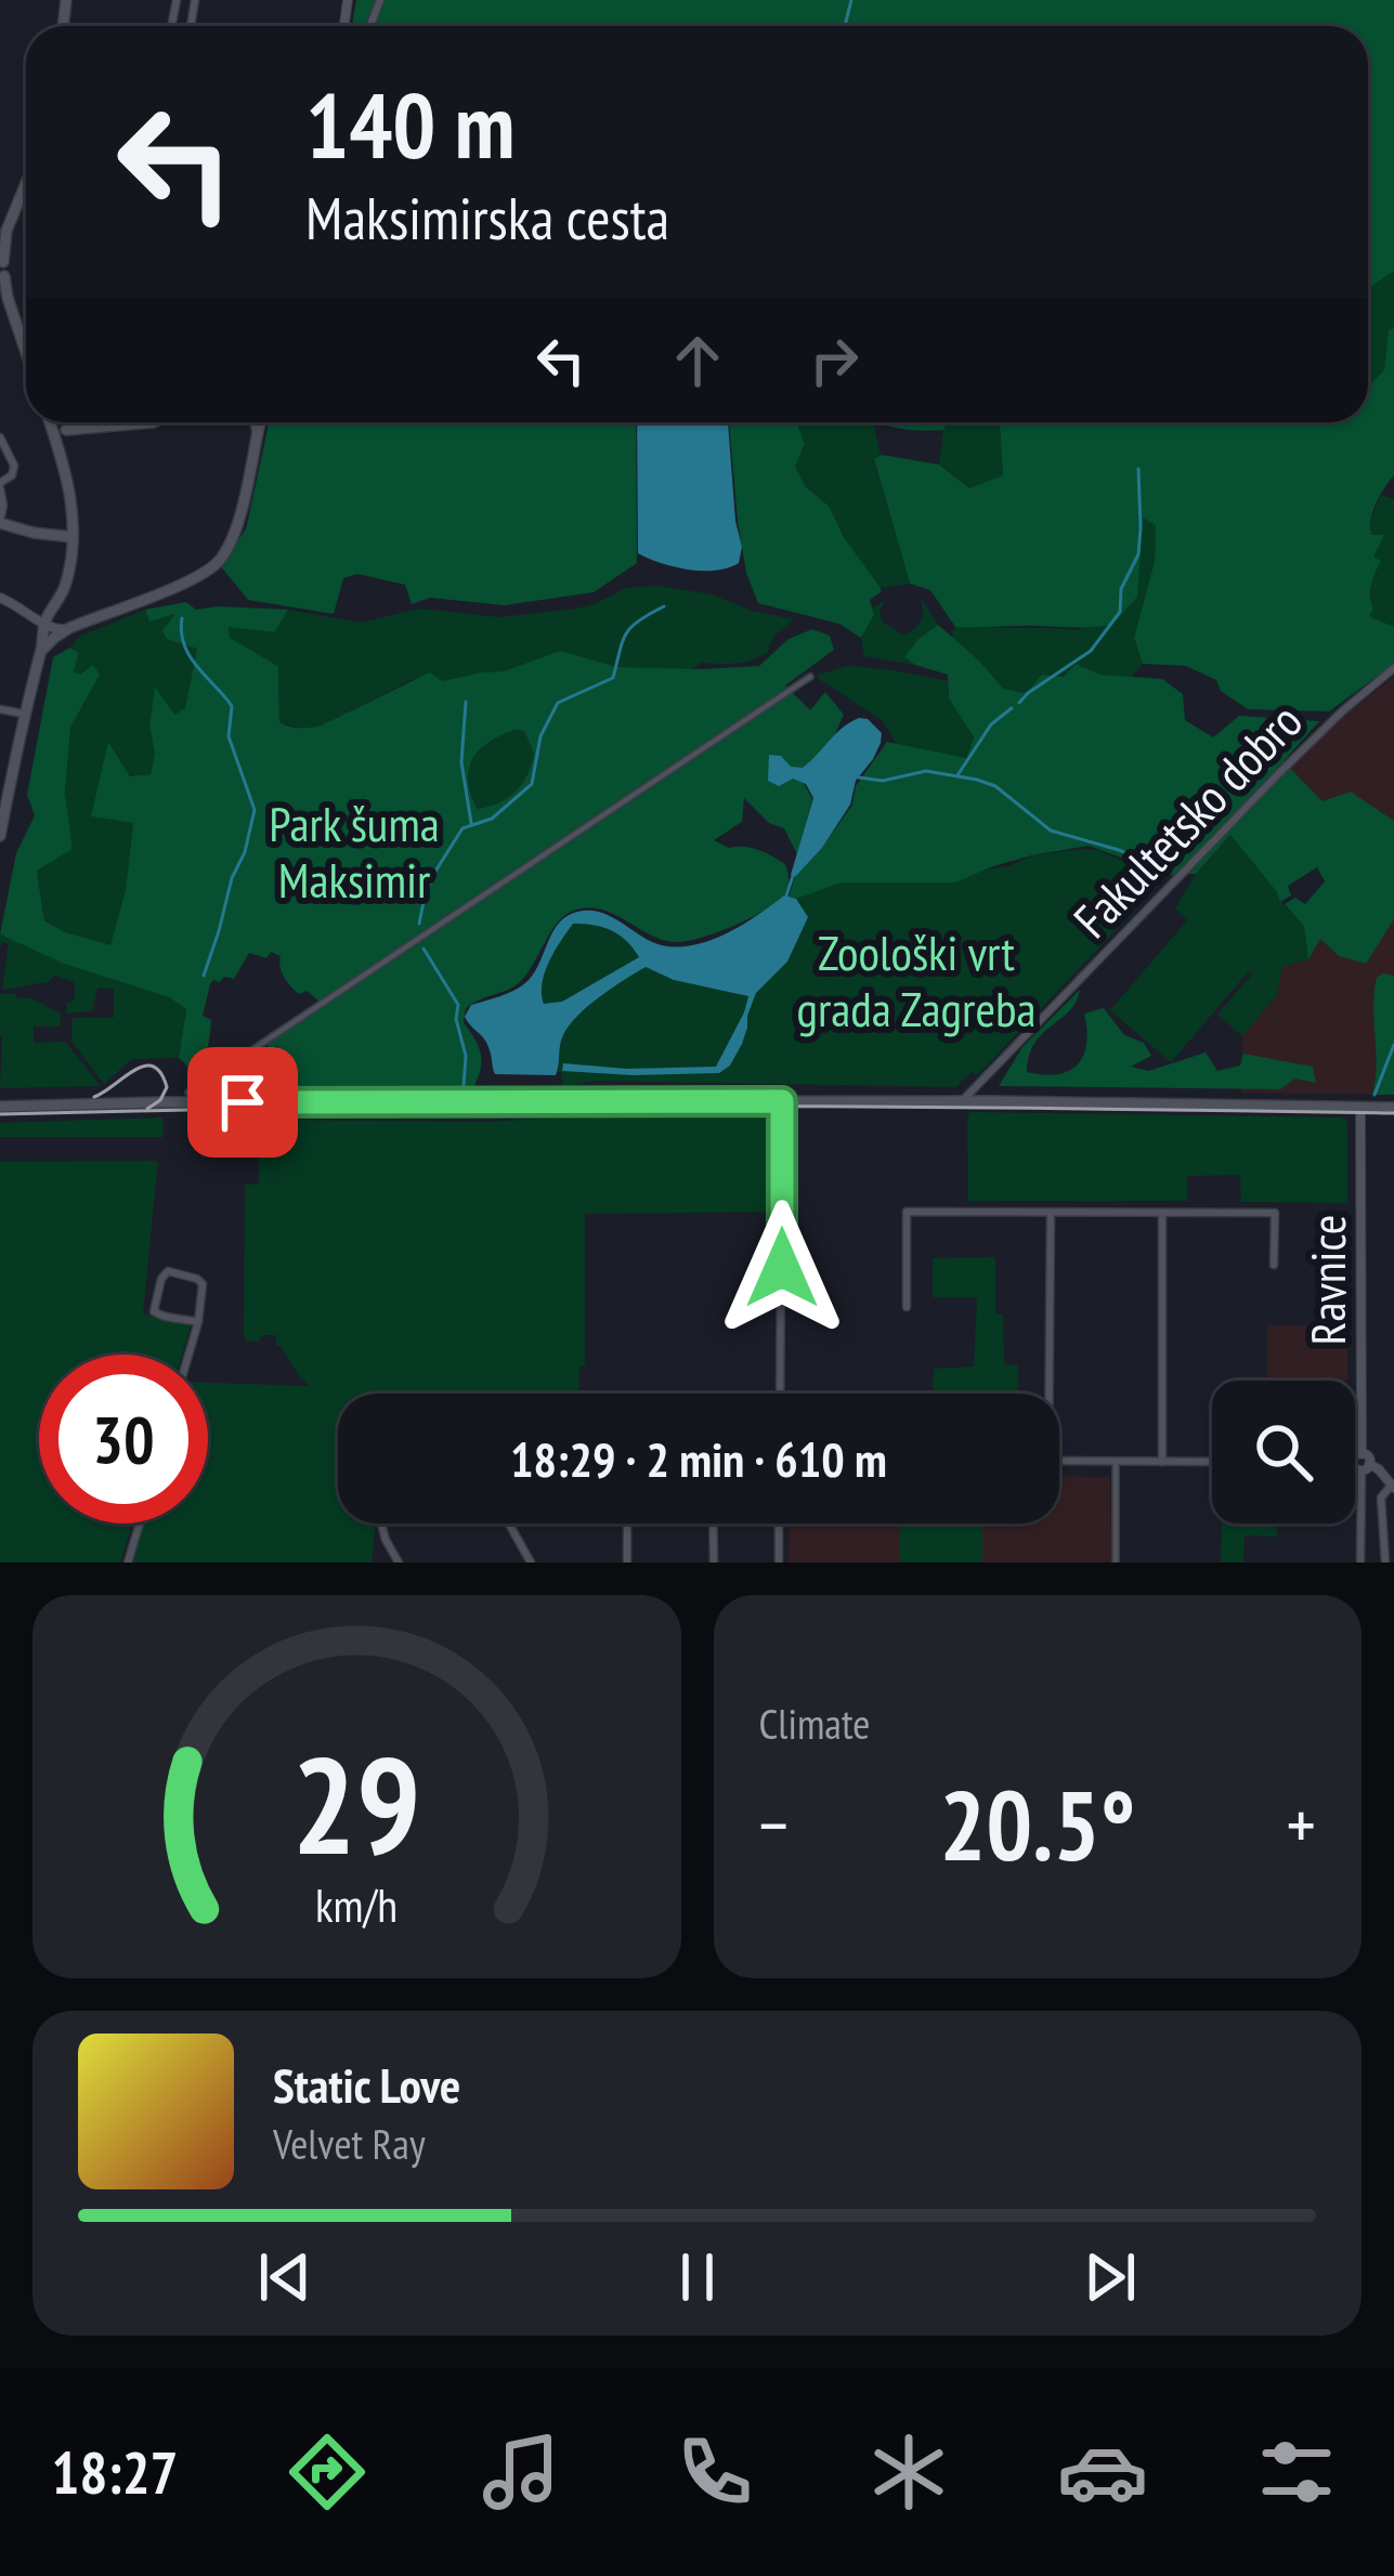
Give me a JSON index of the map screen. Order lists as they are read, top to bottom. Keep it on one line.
{"streets":{"street":["Fakultetsko dobro","Ravnice"]},"parks":["Park šuma Maksimir","Zoološki vrt grada Zagreba"],"page":{"turn":["140 m","Maksimirska cesta"],"limit":"30","trip":"18:29 · 2 min · 610 m","tile":"Climate","heat":["−","20.5°","+"],"song":["Static Love","Velvet Ray"],"tabs":"18:27","gauge":["29","km/h"]}}
